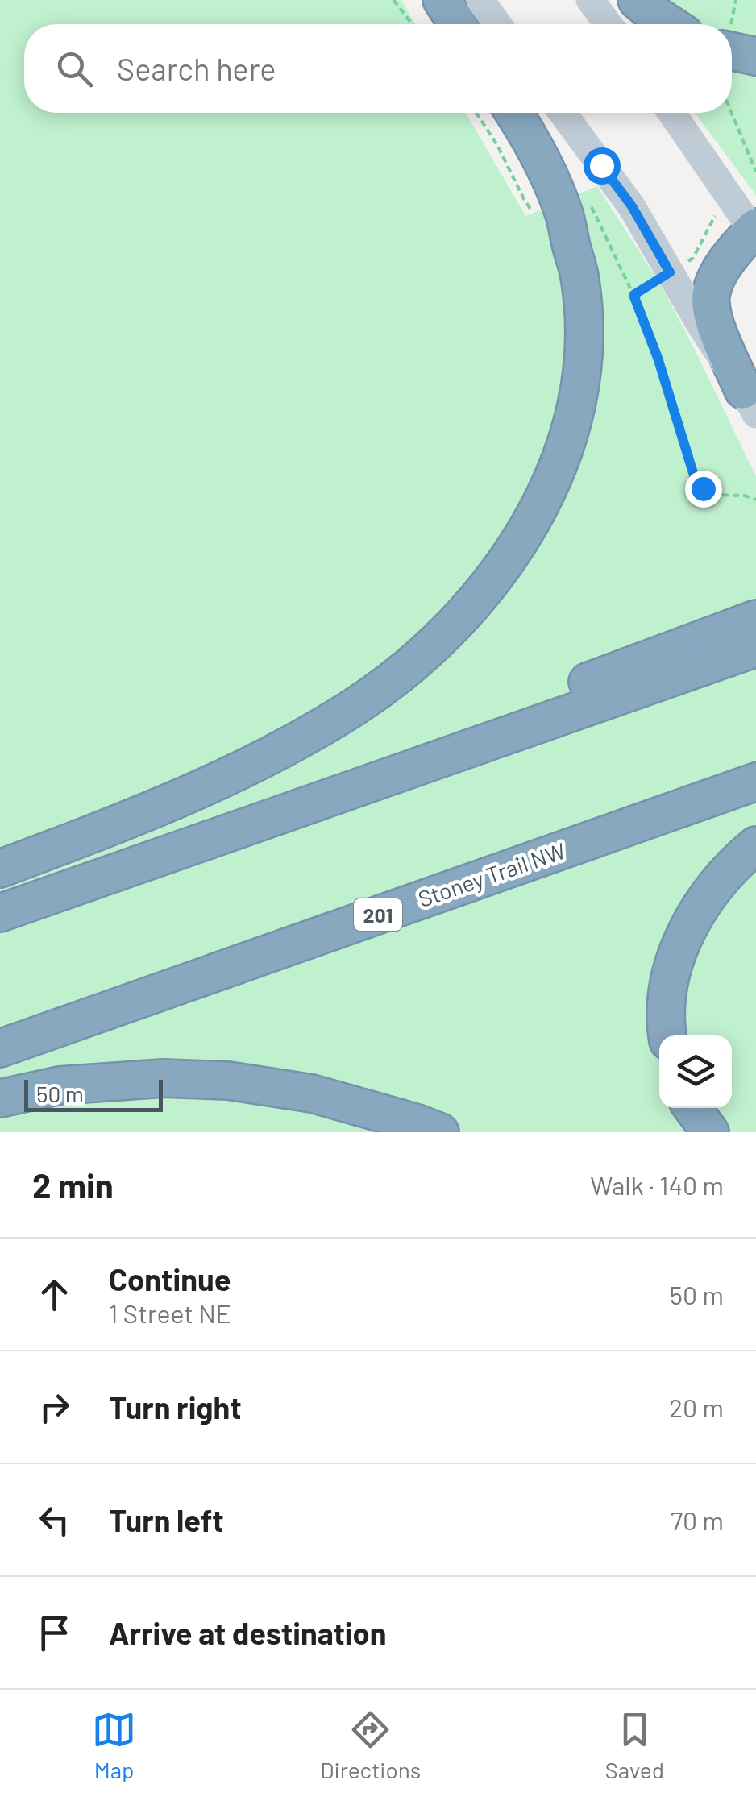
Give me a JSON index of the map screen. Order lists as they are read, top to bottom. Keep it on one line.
{"streets":{"highway":["Stoney Trail NW","201"]},"scale_bar":"50 m","page":{"search":"Search here","scale":"50 m","heading":["2 min","Walk · 140 m"],"list":[["Continue","1 Street NE","50 m"],["Turn right","20 m"],["Turn left","70 m"],"Arrive at destination"],"nav":["Map","Directions","Saved"]}}
